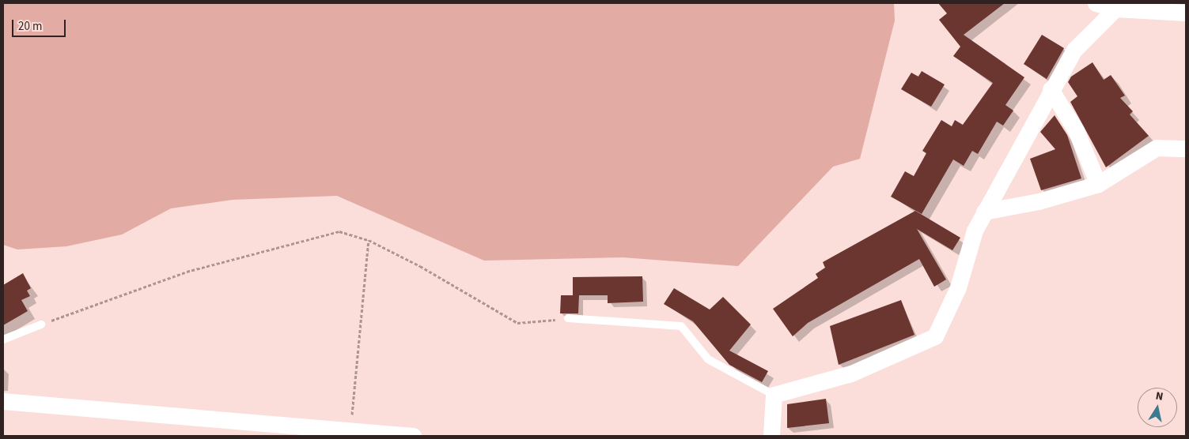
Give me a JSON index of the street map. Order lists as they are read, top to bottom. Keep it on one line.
{"scale_bar":"20 m","north":"top"}
